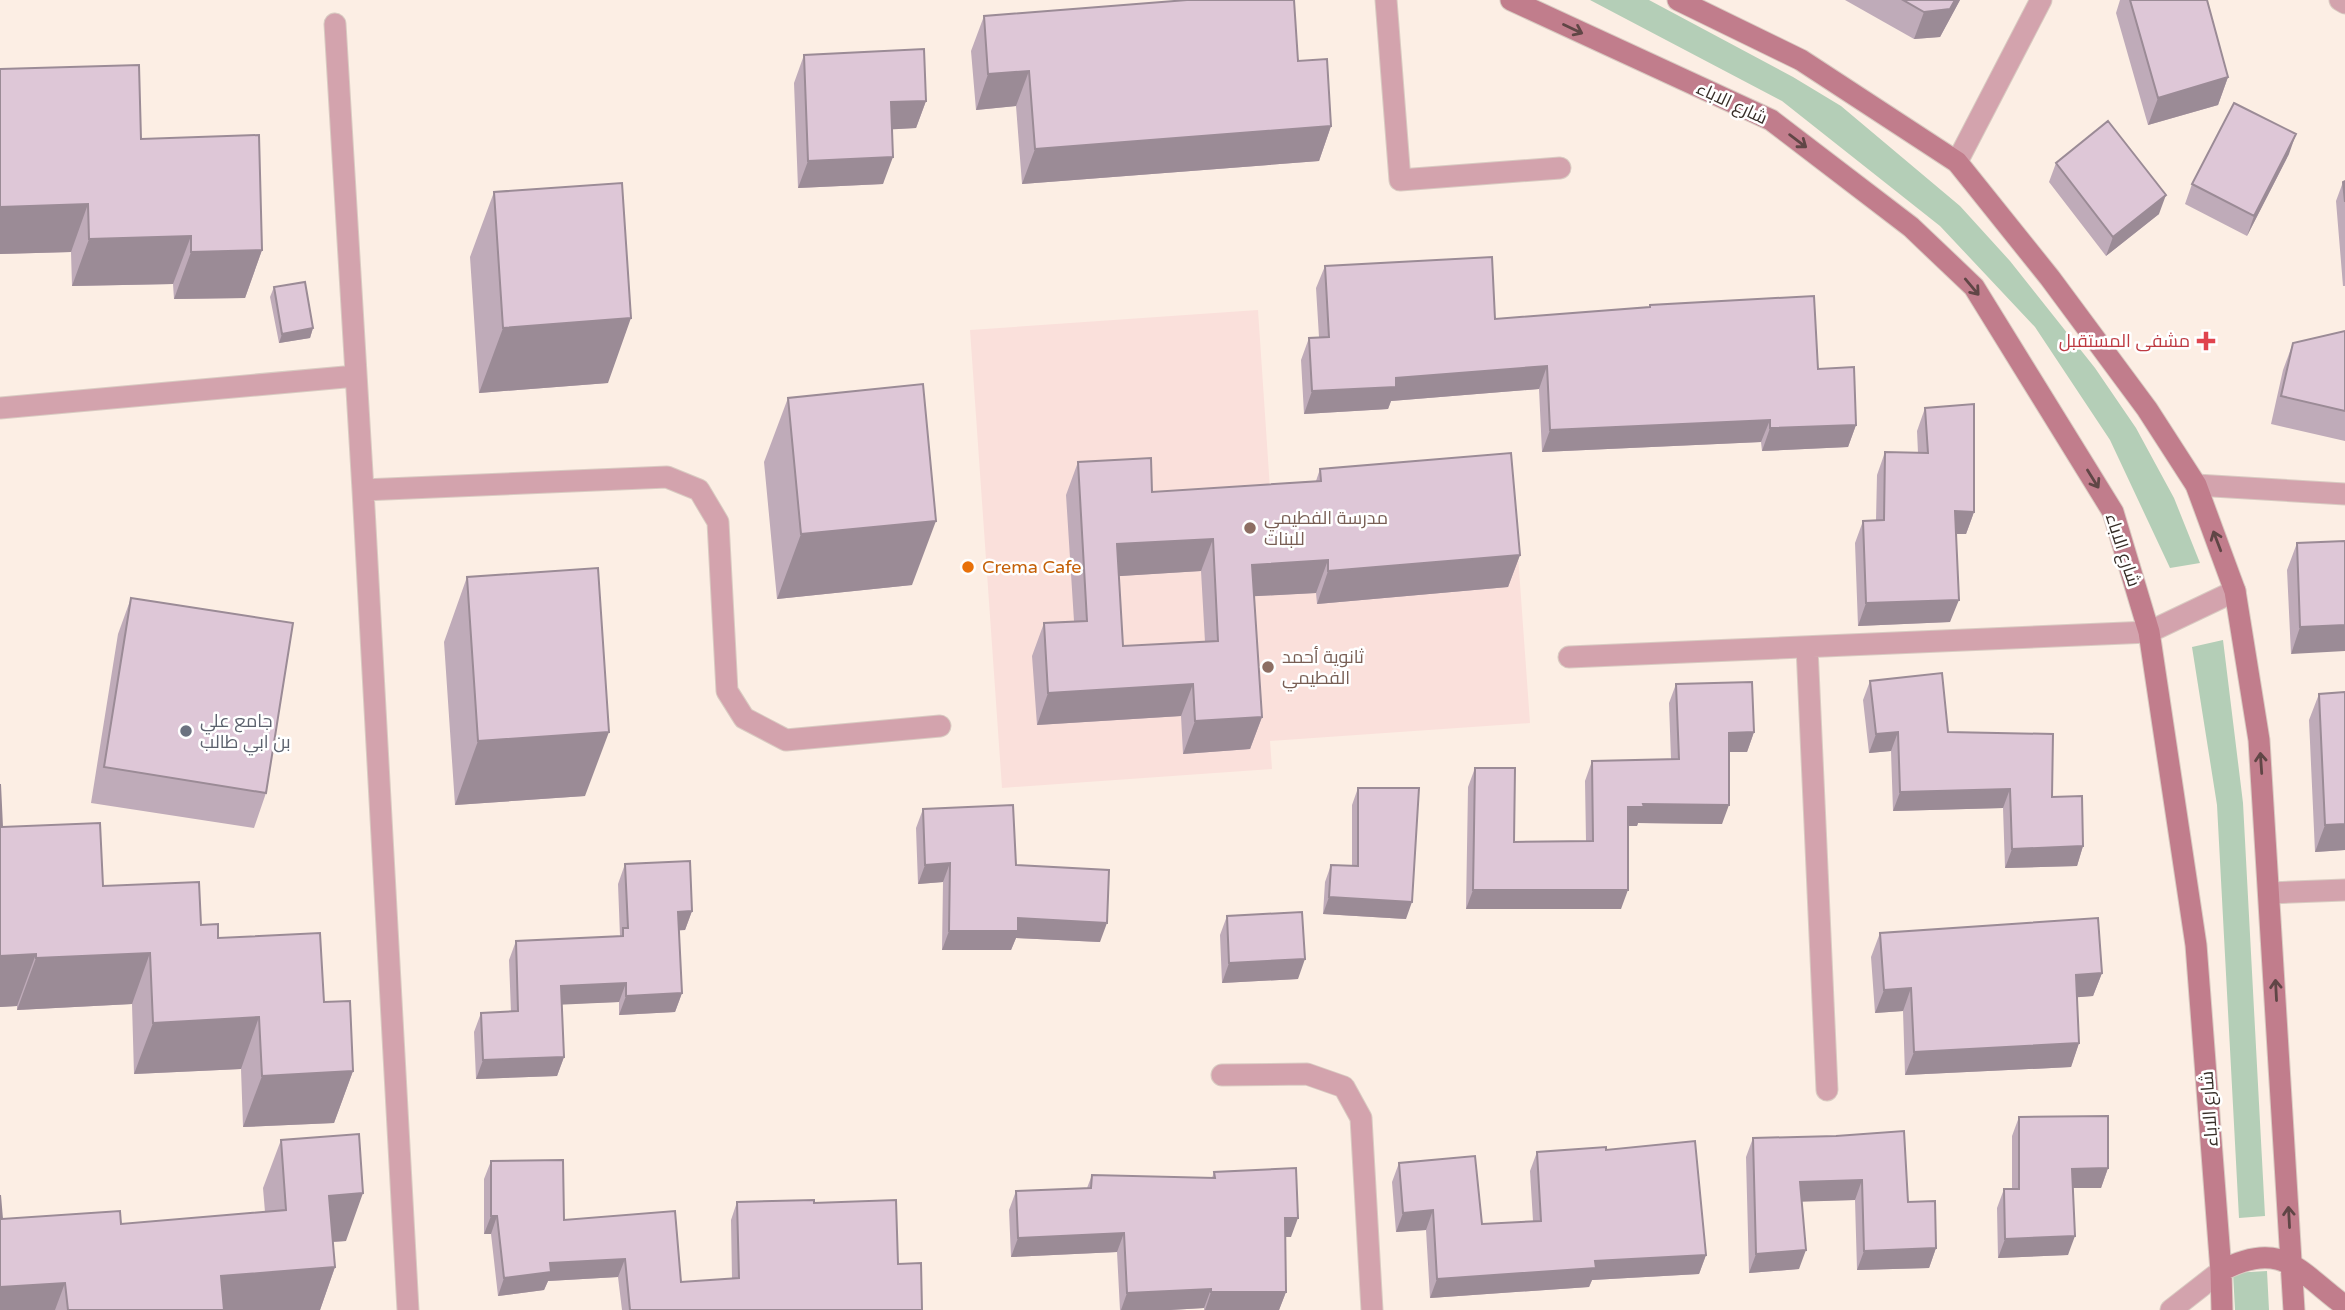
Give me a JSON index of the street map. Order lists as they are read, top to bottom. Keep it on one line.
{"streets":{"main road":["شارع الاباء"]},"places":{"health":["مشفى المستقبل"],"other":["مدرسة الفطيمي للبنات","Crema Cafe","ثانوية أحمد الفطيمي","جامع علي بن ابي طالب"]}}
